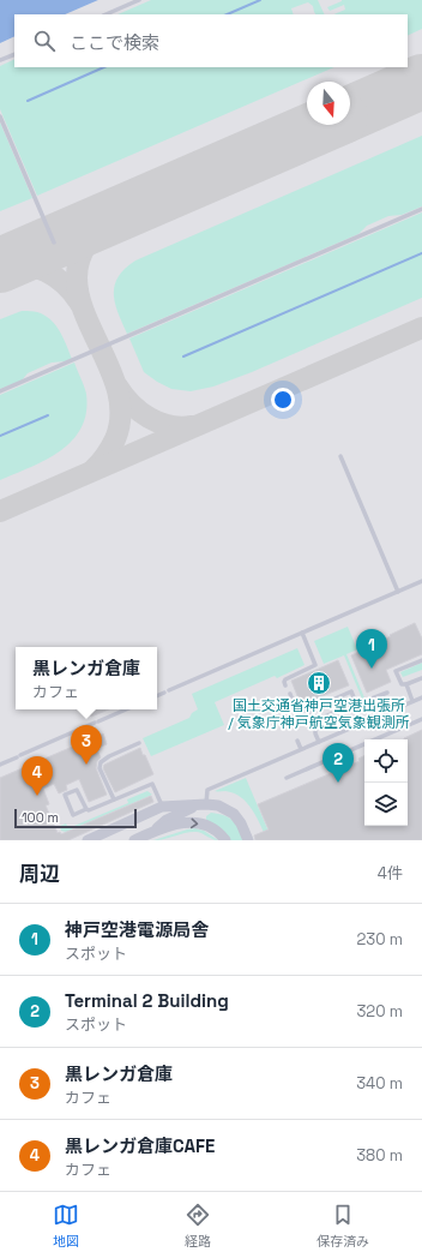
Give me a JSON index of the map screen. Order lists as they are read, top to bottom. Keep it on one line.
{"places":{"building":["国土交通省神戸空港出張所 / 気象庁神戸航空気象観測所"]},"scale_bar":"100 m","north":"bottom","page":{"search":"ここで検索","pins":["1","3","2","4"],"popup":["黒レンガ倉庫","カフェ"],"scale":"100 m","heading":["周辺","4件"],"list":[{"mark":"1","name":"神戸空港電源局舎","note":"スポット","value":"230 m"},{"mark":"2","name":"Terminal 2 Building","note":"スポット","value":"320 m"},{"mark":"3","name":"黒レンガ倉庫","note":"カフェ","value":"340 m"},{"mark":"4","name":"黒レンガ倉庫CAFE","note":"カフェ","value":"380 m"}],"nav":["地図","経路","保存済み"]}}
